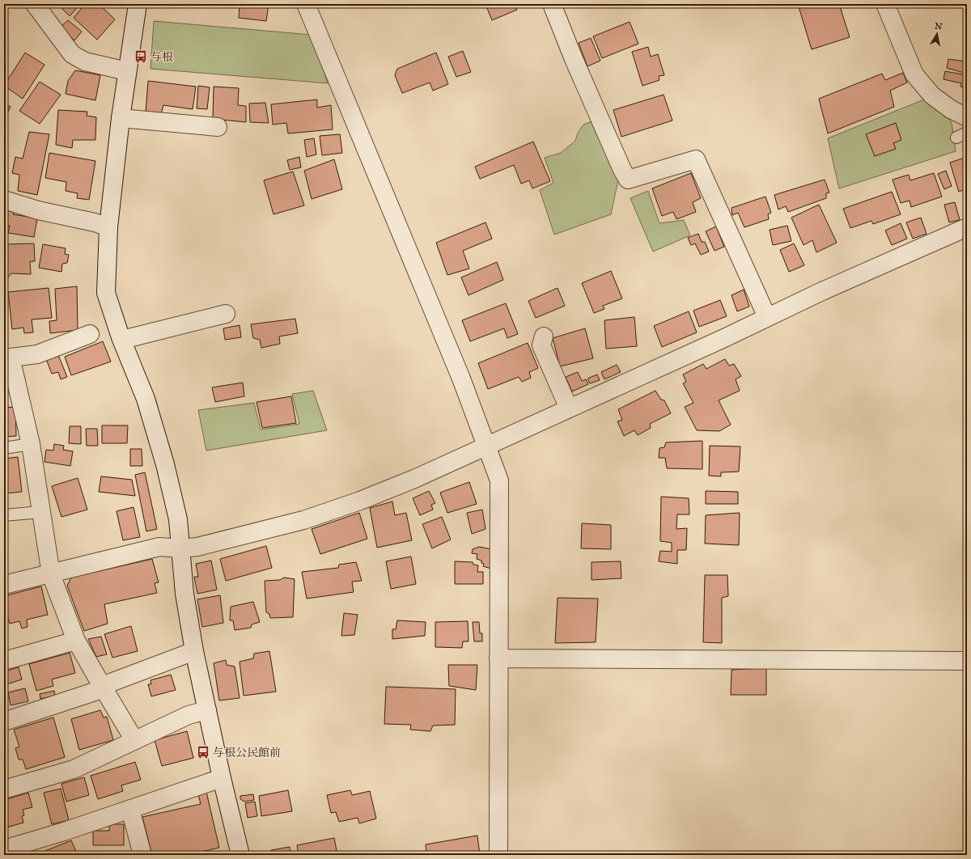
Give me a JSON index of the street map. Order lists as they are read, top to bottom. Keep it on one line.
{"places":{"bus stop":["与根","与根公民館前"]},"north":"top"}
